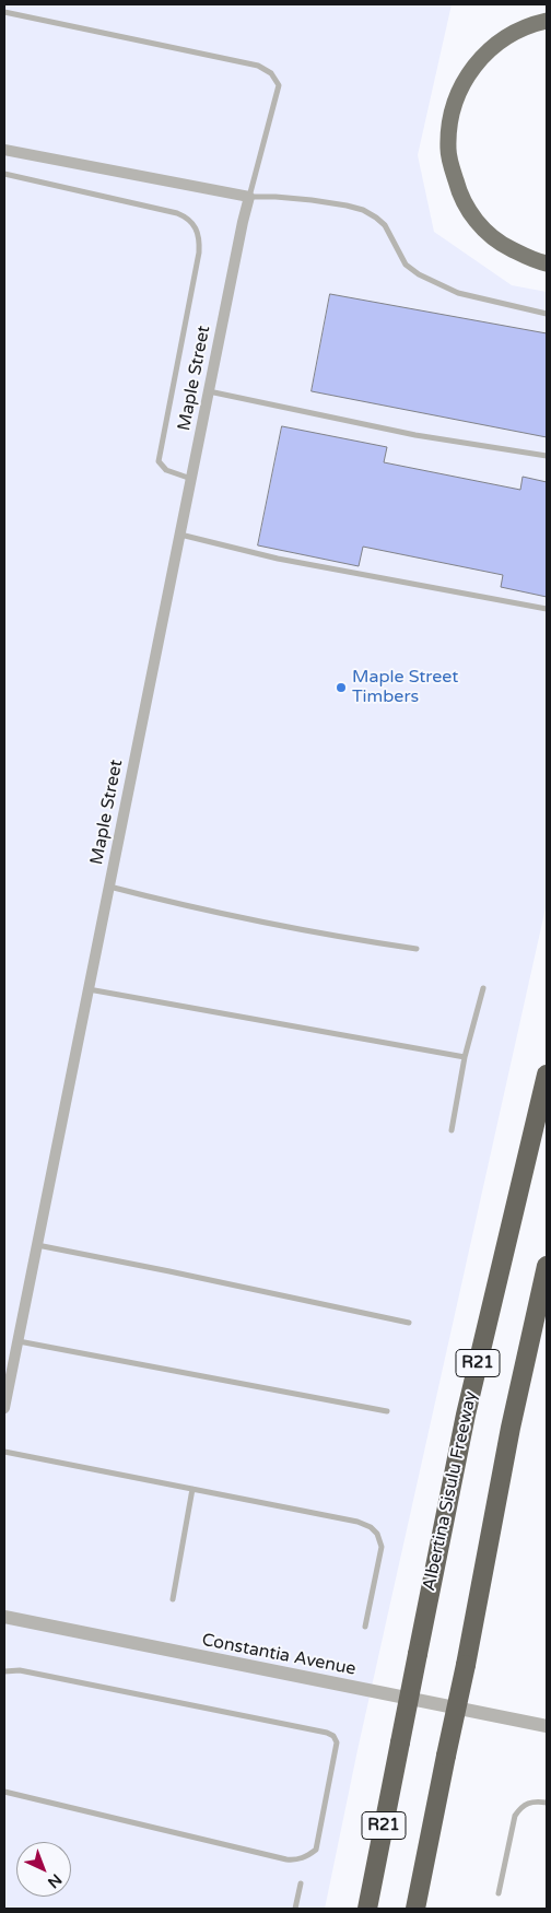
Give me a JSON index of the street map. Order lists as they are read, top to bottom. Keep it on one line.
{"streets":{"highway":["R21","Albertina Sisulu Freeway"],"street":["Maple Street","Constantia Avenue"]},"places":["Maple Street Timbers"],"north":"bottom right"}
